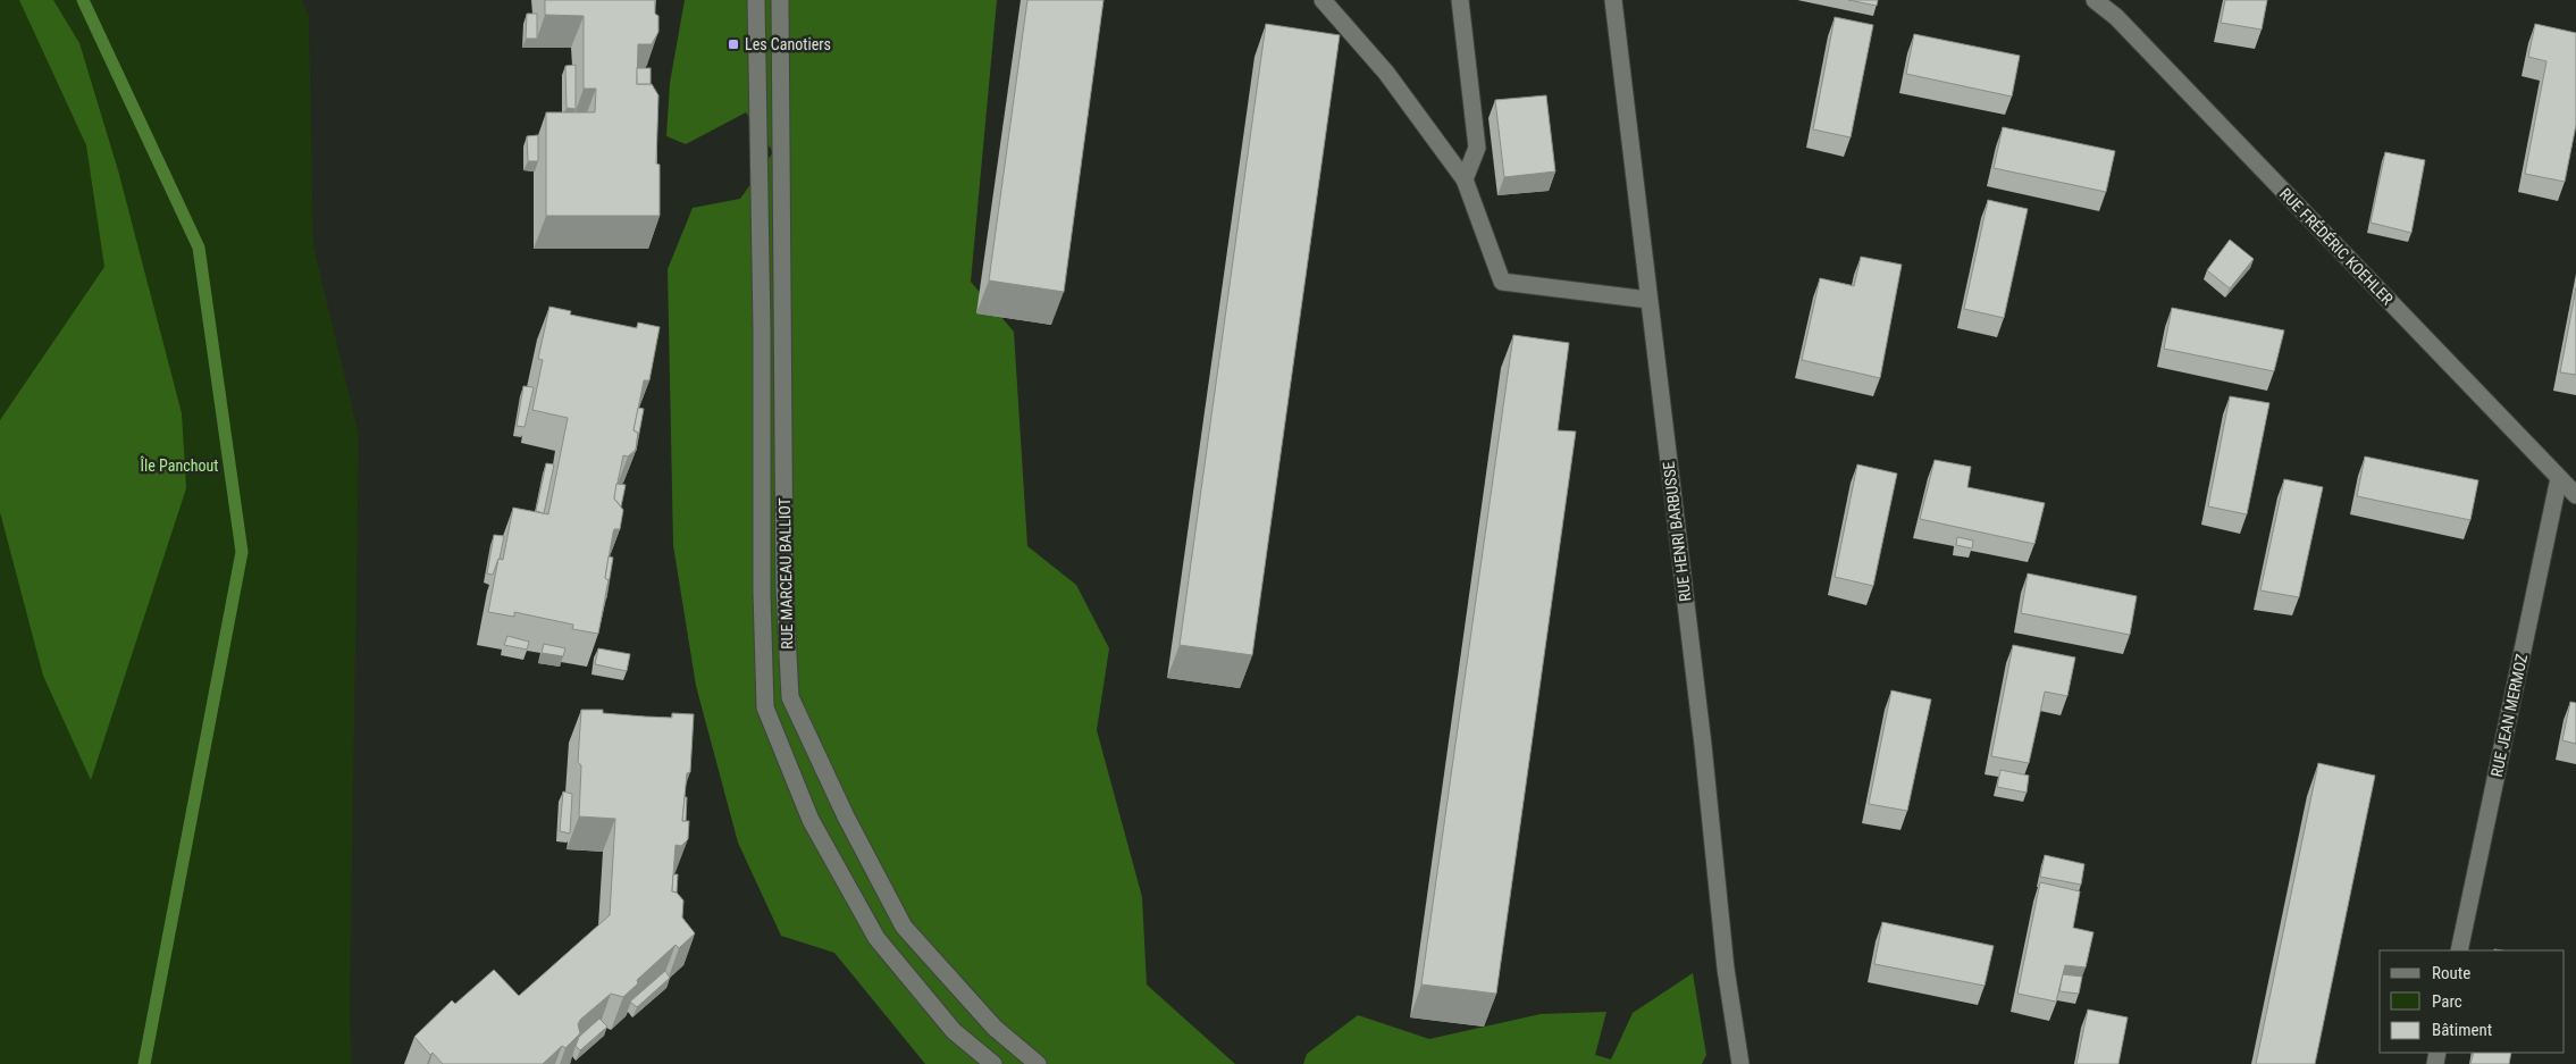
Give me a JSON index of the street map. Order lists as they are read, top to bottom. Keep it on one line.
{"streets":{"street":["RUE FRÉDÉRIC KOEHLER","RUE HENRI BARBUSSE","RUE MARCEAU BALLIOT","RUE JEAN MERMOZ"]},"crossings":[["RUE FRÉDÉRIC KOEHLER","RUE JEAN MERMOZ"]],"parks":["Île Panchout"],"places":{"transit":["Les Canotiers"]},"legend":["Route","Parc","Bâtiment"]}
